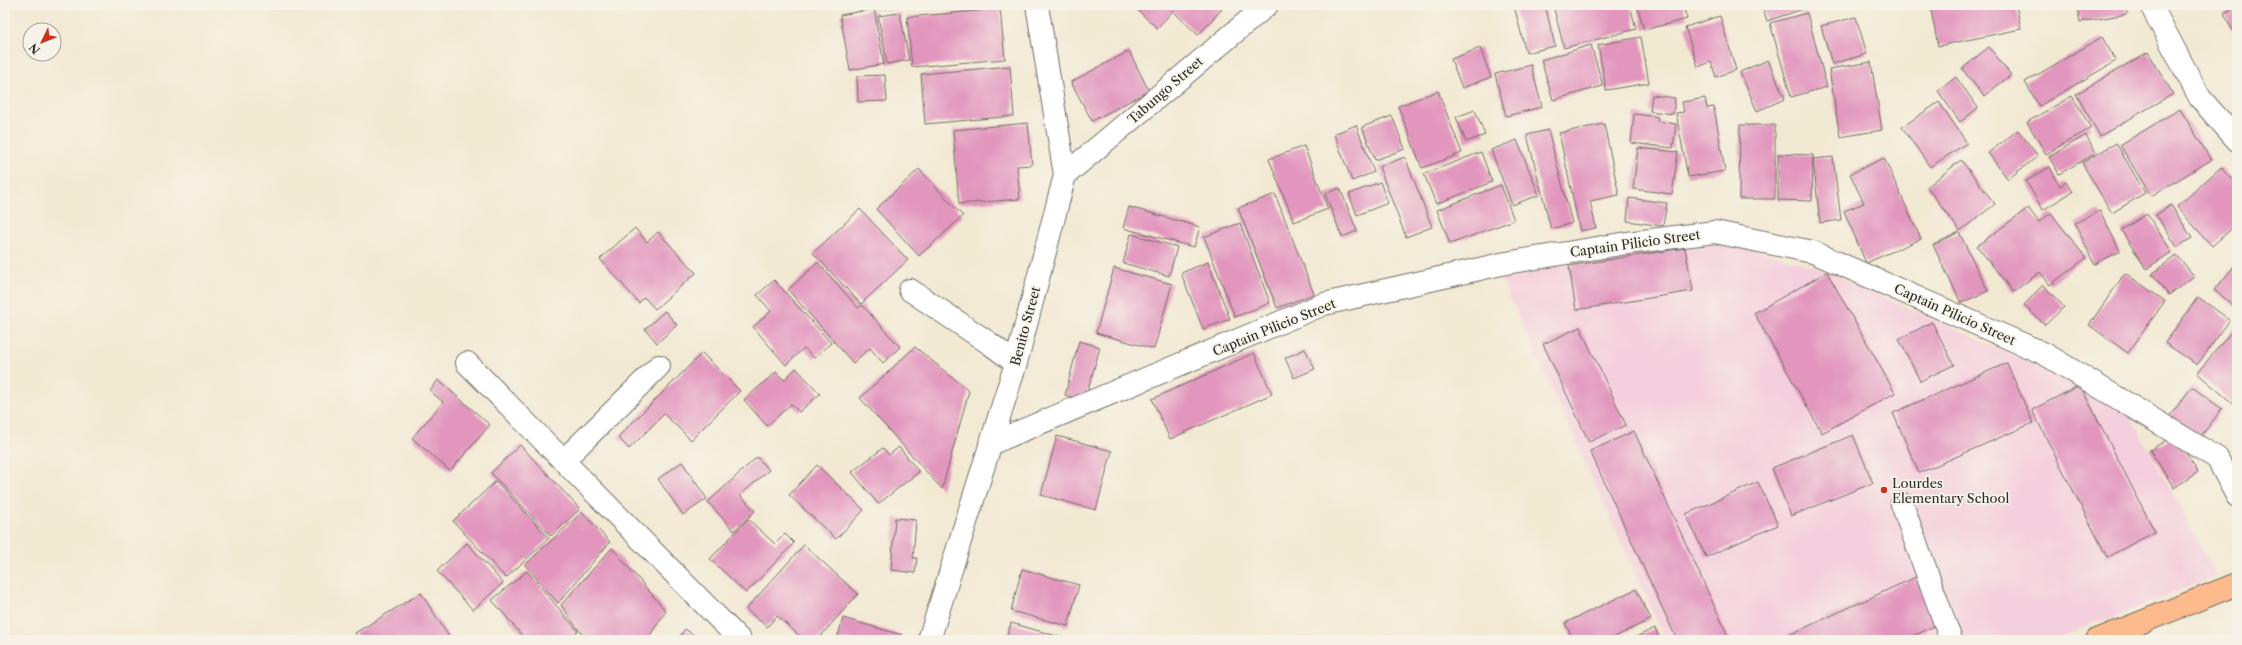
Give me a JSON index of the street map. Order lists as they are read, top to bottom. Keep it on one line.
{"streets":{"street":["Tabungo Street","Captain Pilicio Street","Benito Street"]},"crossings":[["Tabungo Street","Benito Street"],["Captain Pilicio Street","Benito Street"]],"places":["Lourdes Elementary School"],"north":"bottom left"}
